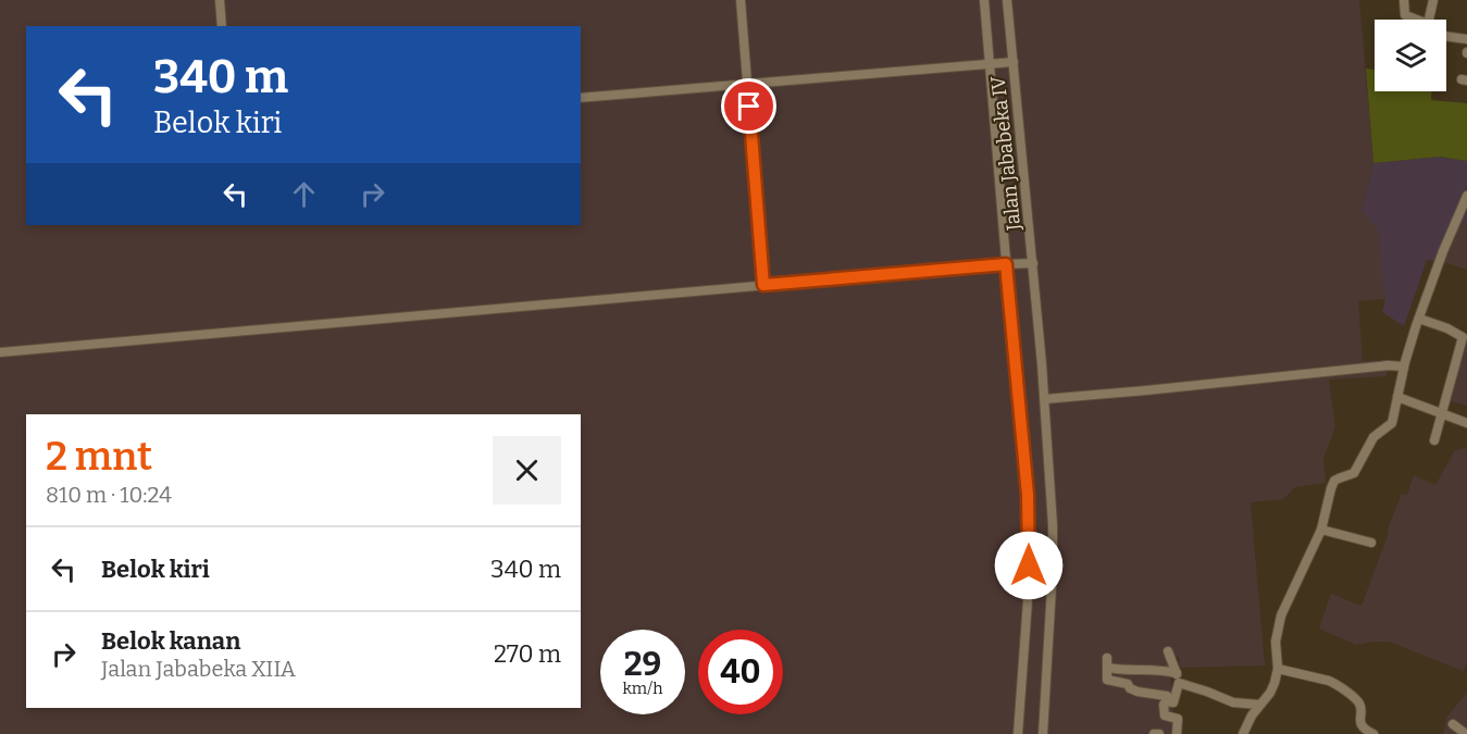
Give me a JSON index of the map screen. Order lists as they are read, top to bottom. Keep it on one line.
{"streets":{"street":["Jalan Jababeka IV"]},"page":{"turn":["340 m","Belok kiri"],"heading":["2 mnt","810 m · 10:24"],"list":[{"name":"Belok kiri","value":"340 m"},{"name":"Belok kanan","note":"Jalan Jababeka XIIA","value":"270 m"}],"speed":"29 km/h","limit":"40"}}
